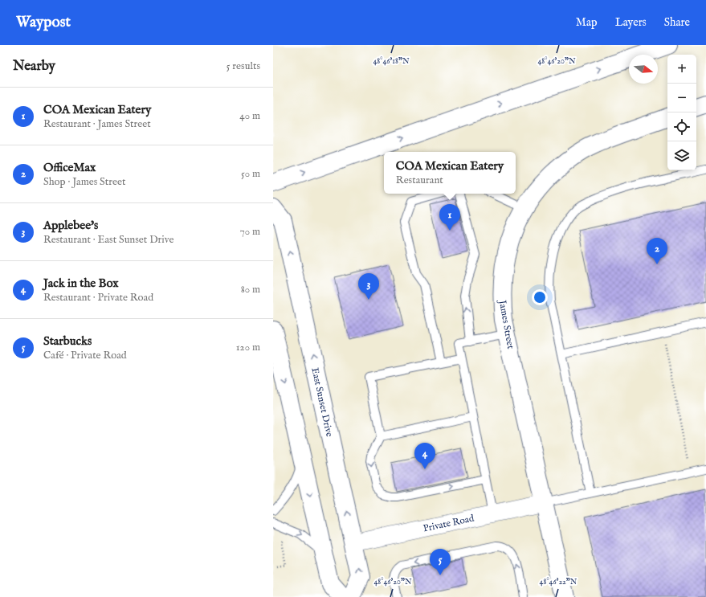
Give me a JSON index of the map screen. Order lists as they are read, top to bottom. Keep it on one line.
{"streets":{"main road":["James Street","East Sunset Drive"],"street":["Private Road"]},"crossings":[["James Street","Private Road"],["East Sunset Drive","Private Road"]],"north":"right","page":{"header":"Waypost","nav":["Map","Layers","Share"],"heading":["Nearby","5 results"],"map_buttons":["+","−"],"list":[{"mark":"1","name":"COA Mexican Eatery","note":"Restaurant · James Street","value":"40 m"},{"mark":"2","name":"OfficeMax","note":"Shop · James Street","value":"50 m"},{"mark":"3","name":"Applebee's","note":"Restaurant · East Sunset Drive","value":"70 m"},{"mark":"4","name":"Jack in the Box","note":"Restaurant · Private Road","value":"80 m"},{"mark":"5","name":"Starbucks","note":"Café · Private Road","value":"120 m"}],"popup":["COA Mexican Eatery","Restaurant"],"pins":["1","2","3","4","5"]},"coordinates":["48°46'18\"N","48°46'20\"N","48°46'22\"N"]}
